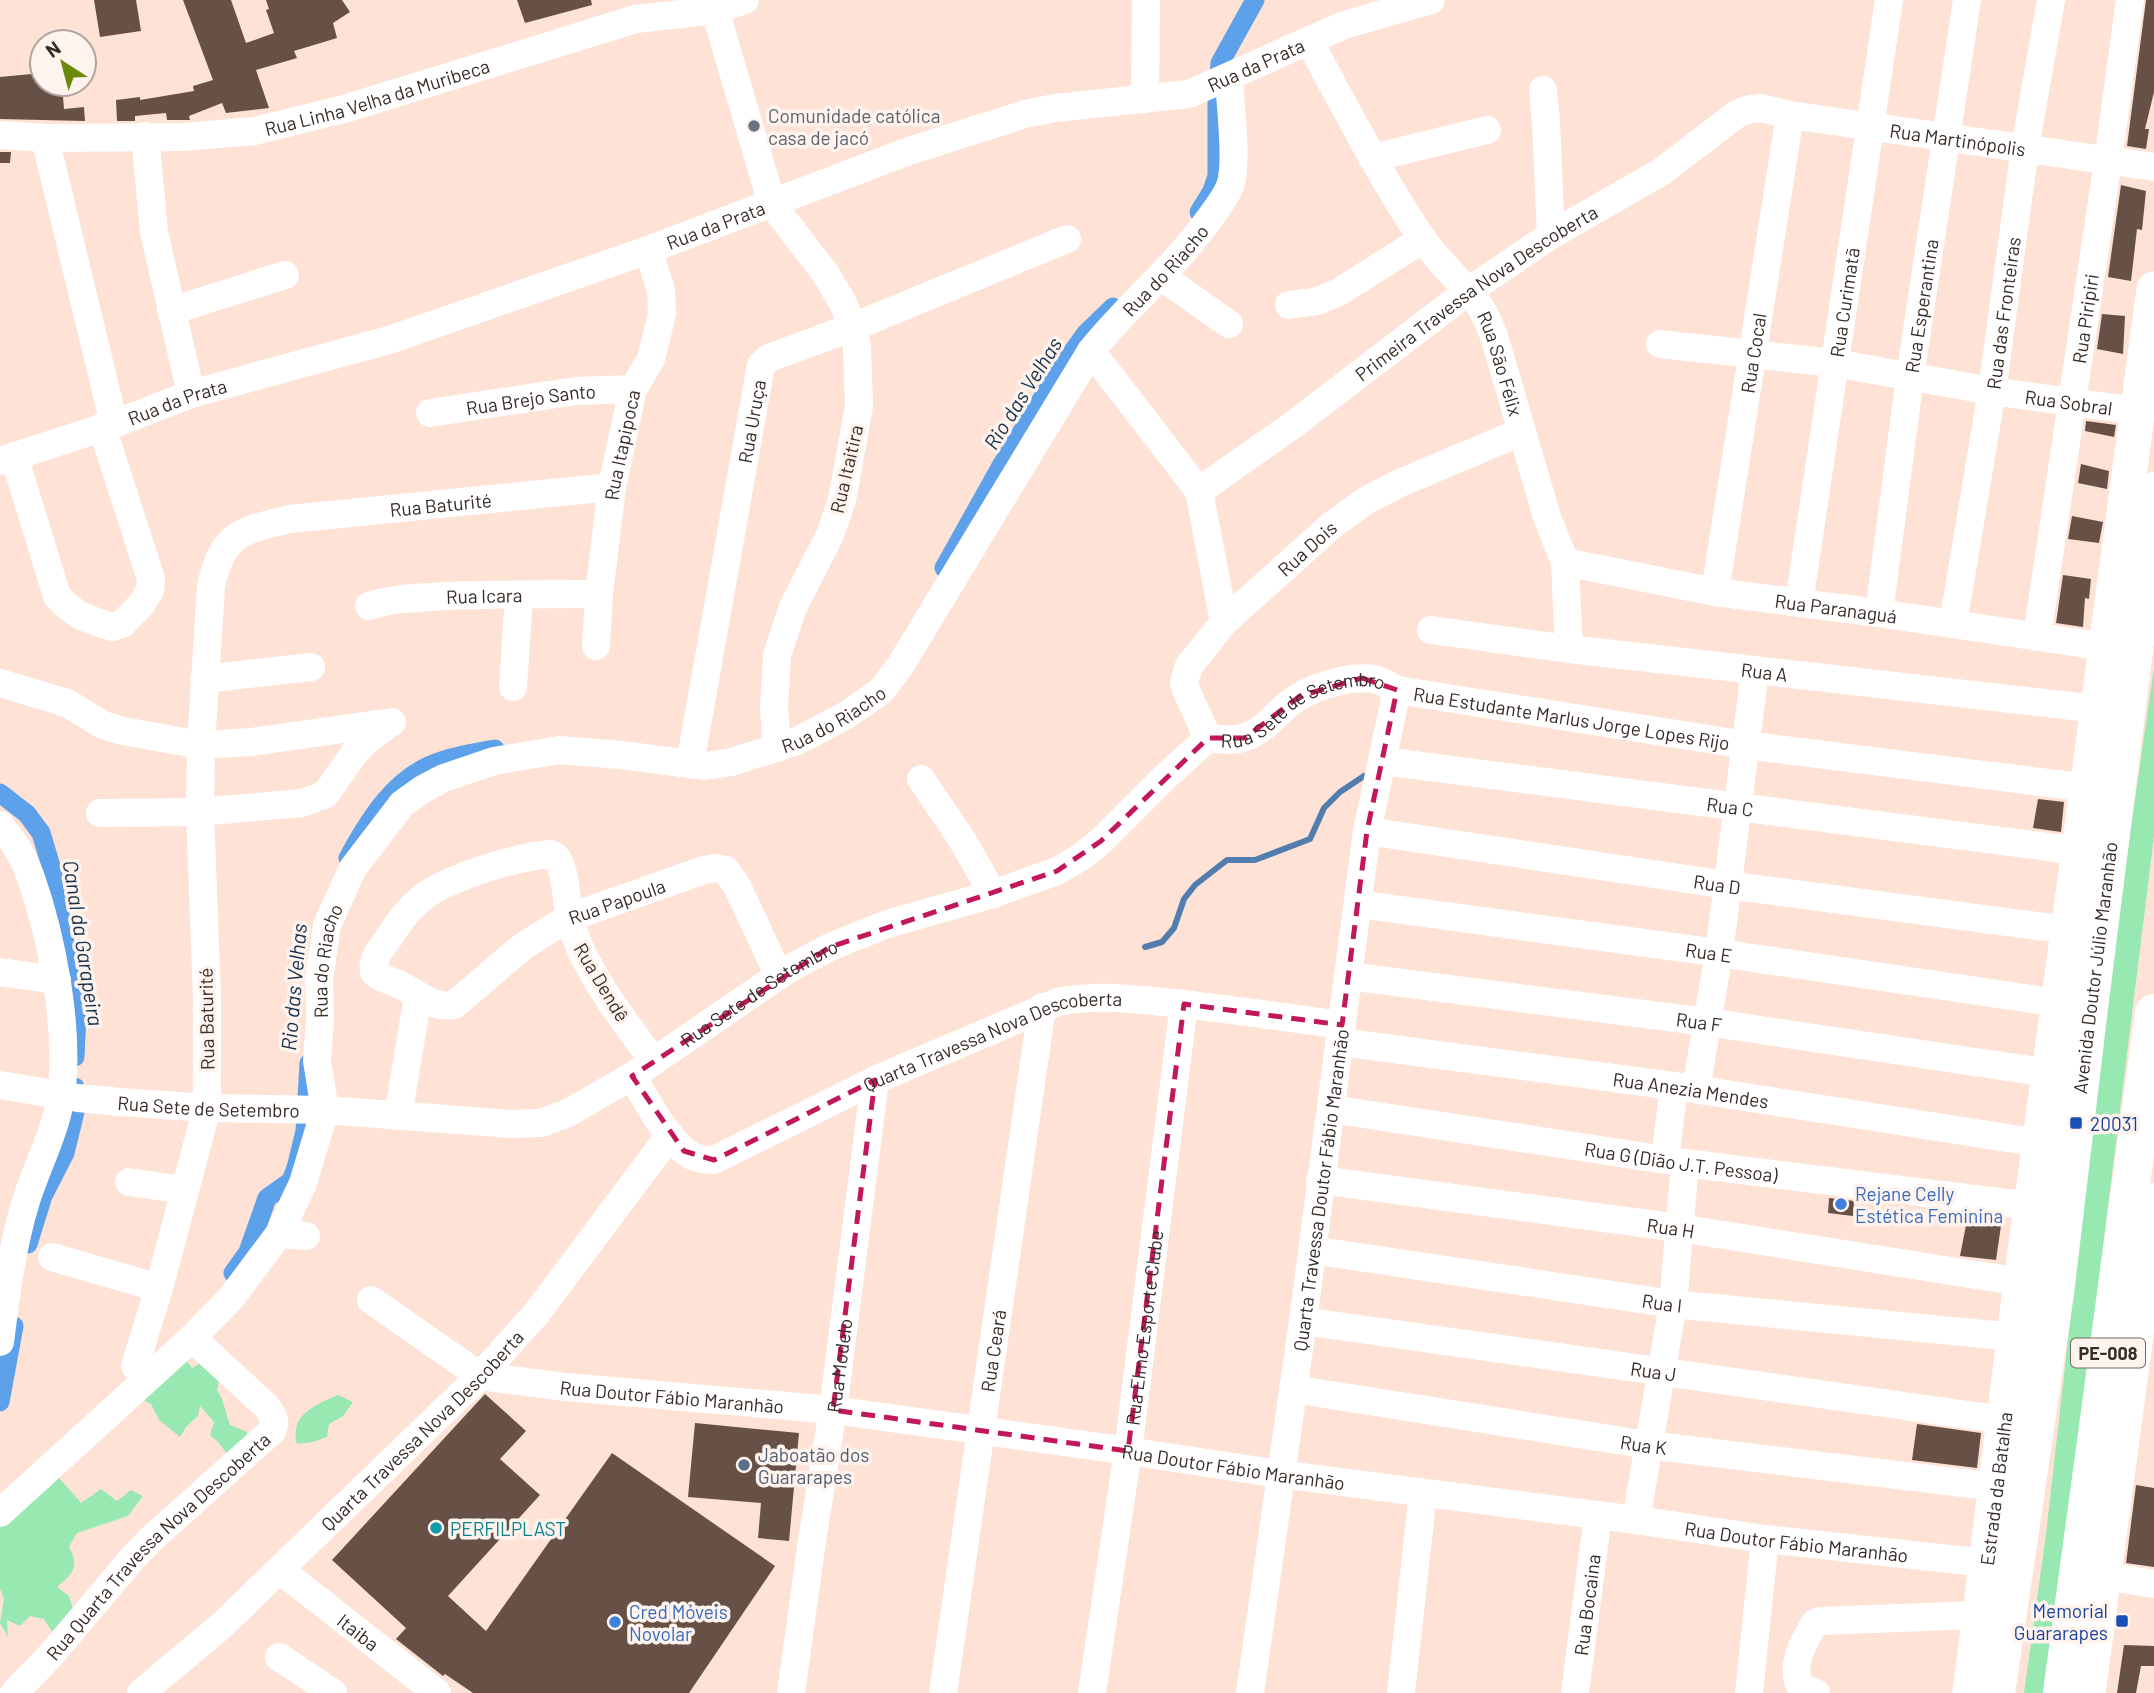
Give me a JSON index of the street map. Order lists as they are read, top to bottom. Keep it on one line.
{"streets":{"highway":["Avenida Doutor Júlio Maranhão","PE-008"],"main road":["Estrada da Batalha"],"street":["Rua da Prata","Rua Linha Velha da Muribeca","Rua Martinópolis","Rua do Riacho","Primeira Travessa Nova Descoberta","Rua Curimatã","Rua Esperantina","Rua das Fronteiras","Rua Piripiri","Rua Cocal","Rua São Félix","Rua Brejo Santo","Rua Sobral","Rua Uruça","Rua Itapipoca","Rua Itaitira","Rua Baturité","Rua Dois","Rua Icara","Rua Paranaguá","Rua A","Rua Sete de Setembro","Rua Estudante Marlus Jorge Lopes Rijo","Rua C","Rua D","Rua Papoula","Rua E","Rua Dendê","Rua F","Quarta Travessa Nova Descoberta","Rua Anezia Mendes","Rua G (Dião J.T. Pessoa)","Quarta Travessa Doutor Fábio Maranhão","Rua H","Rua I","Rua Elmo Esporte Clube","Rua Ceará","Rua Modelo","Rua J","Rua Doutor Fábio Maranhão","Rua K","Rua Quarta Travessa Nova Descoberta","Rua Bocaina","Itaiba"]},"crossings":[["Rua da Prata","Rua do Riacho"],["Rua da Prata","Rua São Félix"],["Rua da Prata","Rua Itapipoca"],["Rua da Prata","Rua Itaitira"],["Rua Martinópolis","Primeira Travessa Nova Descoberta"],["Rua Martinópolis","Rua Curimatã"],["Rua Martinópolis","Rua Esperantina"],["Rua Martinópolis","Rua das Fronteiras"],["Rua Martinópolis","Rua Piripiri"],["Rua Martinópolis","Rua Cocal"],["Rua do Riacho","Rua Uruça"],["Rua do Riacho","Rua Itaitira"],["Rua do Riacho","Rua Sete de Setembro"],["Primeira Travessa Nova Descoberta","Rua São Félix"],["Rua Curimatã","Rua Sobral"],["Rua Curimatã","Rua Paranaguá"],["Rua Esperantina","Rua Sobral"],["Rua Esperantina","Rua Paranaguá"],["Rua das Fronteiras","Rua Sobral"],["Rua das Fronteiras","Rua Paranaguá"],["Rua Piripiri","Rua Sobral"],["Rua Piripiri","Rua Paranaguá"],["Rua Cocal","Rua Sobral"],["Rua Cocal","Rua Paranaguá"],["Rua São Félix","Rua Dois"],["Rua São Félix","Rua Paranaguá"],["Rua São Félix","Rua A"],["Rua Brejo Santo","Rua Itapipoca"],["Rua Sobral","Avenida Doutor Júlio Maranhão"],["Rua Uruça","Rua Itaitira"],["Rua Itapipoca","Rua Baturité"],["Rua Itapipoca","Rua Icara"],["Rua Baturité","Rua Sete de Setembro"],["Rua Dois","Rua Sete de Setembro"],["Rua Paranaguá","Avenida Doutor Júlio Maranhão"],["Rua A","Rua Estudante Marlus Jorge Lopes Rijo"],["Rua A","Avenida Doutor Júlio Maranhão"],["Rua Sete de Setembro","Rua Estudante Marlus Jorge Lopes Rijo"],["Rua Sete de Setembro","Rua Papoula"],["Rua Sete de Setembro","Rua Dendê"],["Rua Sete de Setembro","Quarta Travessa Nova Descoberta"],["Rua Sete de Setembro","Quarta Travessa Doutor Fábio Maranhão"],["Rua Estudante Marlus Jorge Lopes Rijo","Rua C"],["Rua Estudante Marlus Jorge Lopes Rijo","Rua D"],["Rua Estudante Marlus Jorge Lopes Rijo","Rua E"],["Rua Estudante Marlus Jorge Lopes Rijo","Avenida Doutor Júlio Maranhão"],["Rua Estudante Marlus Jorge Lopes Rijo","Rua F"],["Rua Estudante Marlus Jorge Lopes Rijo","Rua Anezia Mendes"],["Rua Estudante Marlus Jorge Lopes Rijo","Rua G (Dião J.T. Pessoa)"],["Rua Estudante Marlus Jorge Lopes Rijo","Quarta Travessa Doutor Fábio Maranhão"],["Rua Estudante Marlus Jorge Lopes Rijo","Rua H"],["Rua Estudante Marlus Jorge Lopes Rijo","Rua I"],["Rua Estudante Marlus Jorge Lopes Rijo","Rua J"],["Rua Estudante Marlus Jorge Lopes Rijo","Rua Doutor Fábio Maranhão"],["Rua Estudante Marlus Jorge Lopes Rijo","Rua K"],["Rua C","Avenida Doutor Júlio Maranhão"],["Rua C","Quarta Travessa Doutor Fábio Maranhão"],["Rua D","Avenida Doutor Júlio Maranhão"],["Rua D","Quarta Travessa Doutor Fábio Maranhão"],["Rua Papoula","Rua Dendê"],["Rua E","Avenida Doutor Júlio Maranhão"],["Rua E","Quarta Travessa Doutor Fábio Maranhão"],["Avenida Doutor Júlio Maranhão","Rua F"],["Avenida Doutor Júlio Maranhão","Rua Anezia Mendes"],["Avenida Doutor Júlio Maranhão","Rua G (Dião J.T. Pessoa)"],["Avenida Doutor Júlio Maranhão","Rua H"],["Avenida Doutor Júlio Maranhão","Estrada da Batalha"],["Rua Dendê","Quarta Travessa Nova Descoberta"],["Rua F","Quarta Travessa Doutor Fábio Maranhão"],["Quarta Travessa Nova Descoberta","Rua Anezia Mendes"],["Quarta Travessa Nova Descoberta","Quarta Travessa Doutor Fábio Maranhão"],["Quarta Travessa Nova Descoberta","Rua Elmo Esporte Clube"],["Quarta Travessa Nova Descoberta","Rua Ceará"],["Quarta Travessa Nova Descoberta","Rua Modelo"],["Quarta Travessa Nova Descoberta","Rua Doutor Fábio Maranhão"],["Quarta Travessa Nova Descoberta","Itaiba"],["Rua Anezia Mendes","Quarta Travessa Doutor Fábio Maranhão"],["Rua G (Dião J.T. Pessoa)","Quarta Travessa Doutor Fábio Maranhão"],["Quarta Travessa Doutor Fábio Maranhão","Rua H"],["Quarta Travessa Doutor Fábio Maranhão","Rua I"],["Quarta Travessa Doutor Fábio Maranhão","Rua J"],["Quarta Travessa Doutor Fábio Maranhão","Rua Doutor Fábio Maranhão"],["Quarta Travessa Doutor Fábio Maranhão","Rua K"],["Rua H","Estrada da Batalha"],["Rua I","Estrada da Batalha"],["Rua Elmo Esporte Clube","Rua Doutor Fábio Maranhão"],["Rua Ceará","Rua Doutor Fábio Maranhão"],["Rua Modelo","Rua Doutor Fábio Maranhão"],["Rua J","Estrada da Batalha"],["Rua Doutor Fábio Maranhão","Estrada da Batalha"],["Rua Doutor Fábio Maranhão","Rua Bocaina"],["Rua K","Estrada da Batalha"]],"water":["Rio das Velhas","Canal da Garapeira"],"places":{"other":["Comunidade católica casa de jacó","Rejane Celly Estética Feminina","Jaboatão dos Guararapes","PERFILPLAST","Cred Móveis Novolar"],"transit":["20031","Memorial Guararapes"]},"north":"top left"}
